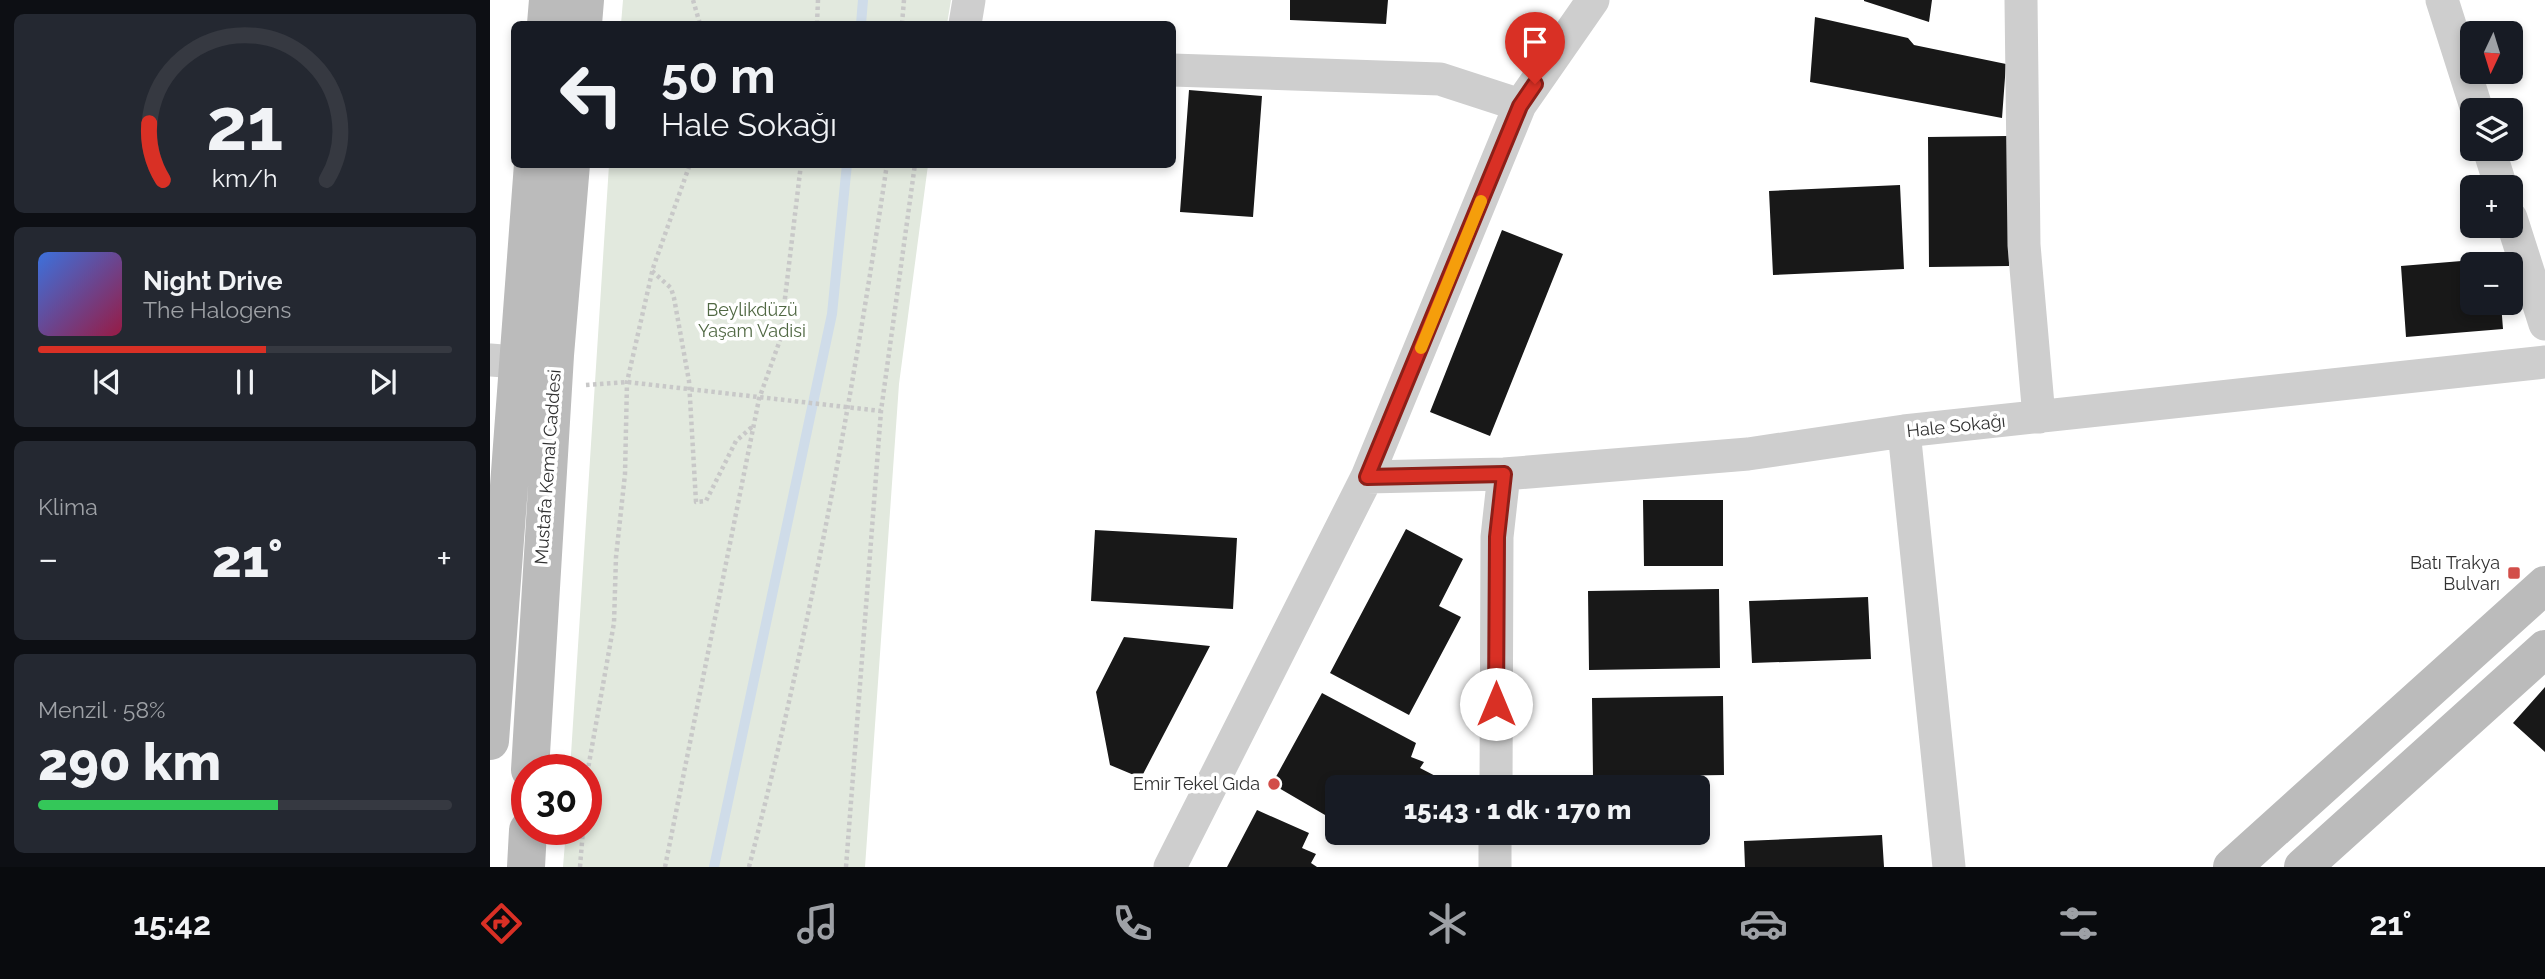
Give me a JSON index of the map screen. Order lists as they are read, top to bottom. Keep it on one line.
{"streets":{"main road":["Mustafa Kemal Caddesi"],"street":["Hale Sokağı"]},"parks":["Beylikdüzü Yaşam Vadisi"],"places":{"transit":["Batı Trakya Bulvarı"],"other":["Emir Tekel Gıda"]},"north":"bottom","page":{"map_buttons":["+","−"],"turn":["50 m","Hale Sokağı"],"song":["Night Drive","The Halogens"],"tile":["Klima",["Menzil · 58%","290 km"]],"heat":["−","21°","+"],"limit":"30","trip":"15:43 · 1 dk · 170 m","tabs":["15:42","21°"],"gauge":["21","km/h"]}}
